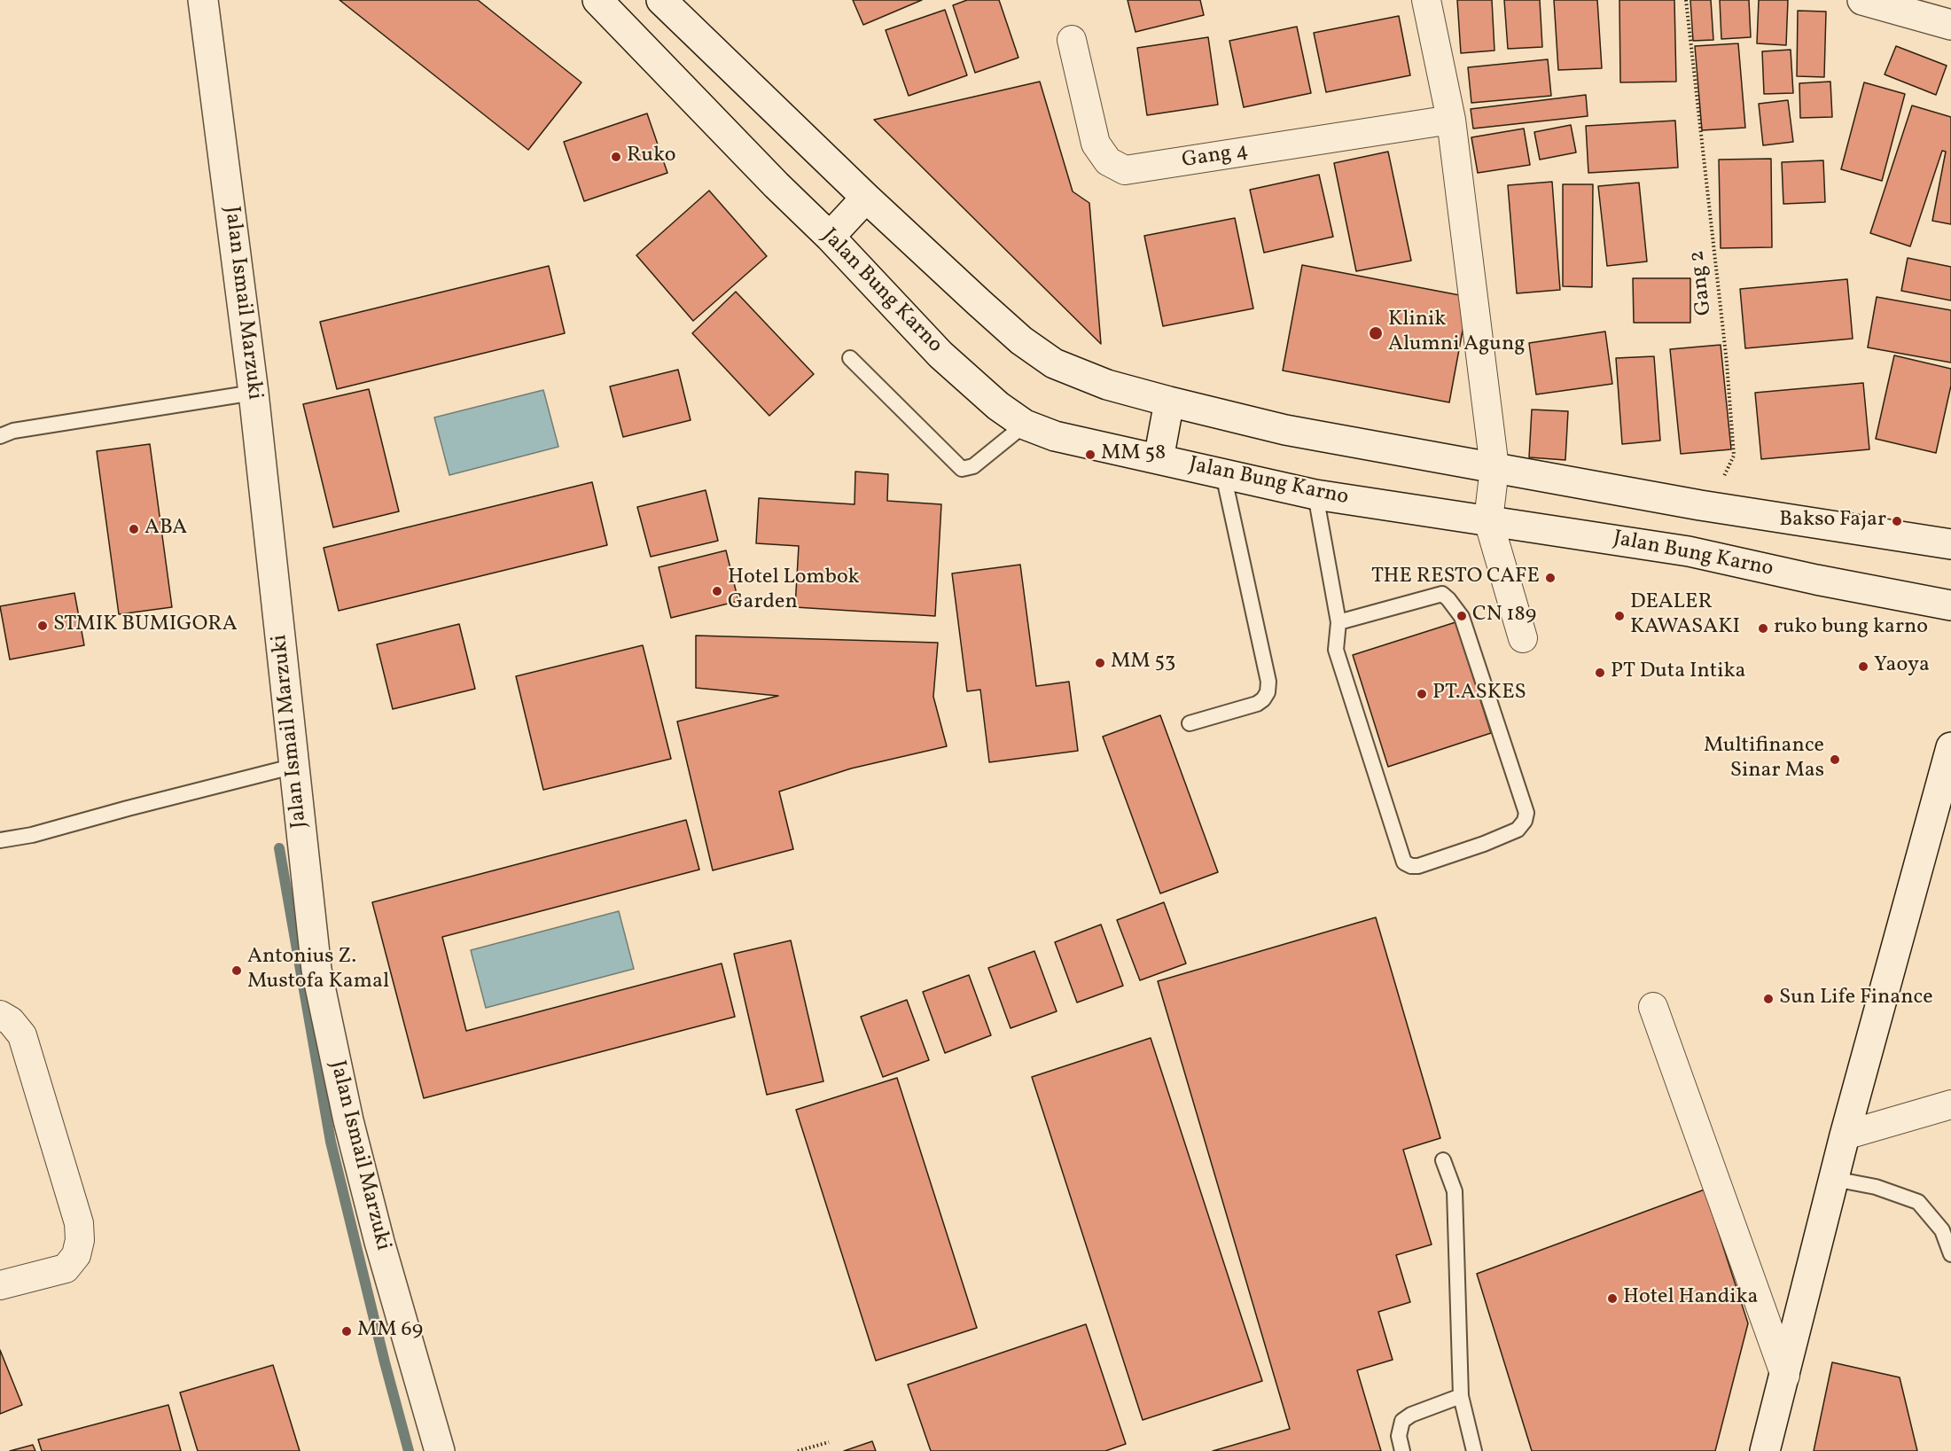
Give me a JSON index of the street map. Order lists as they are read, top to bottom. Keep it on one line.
{"streets":{"main road":["Jalan Bung Karno","Jalan Ismail Marzuki"],"street":["Gang 4"],"path":["Gang 2"]},"places":["Ruko","Klinik Alumni Agung","MM 58","Bakso Fajar","ABA","THE RESTO CAFE","Hotel Lombok Garden","CN 189","DEALER KAWASAKI","STMIK BUMIGORA","ruko bung karno","MM 53","Yaoya","PT Duta Intika","PT.ASKES","Multifinance Sinar Mas","Antonius Z. Mustofa Kamal","Sun Life Finance","Hotel Handika","MM 69"]}
